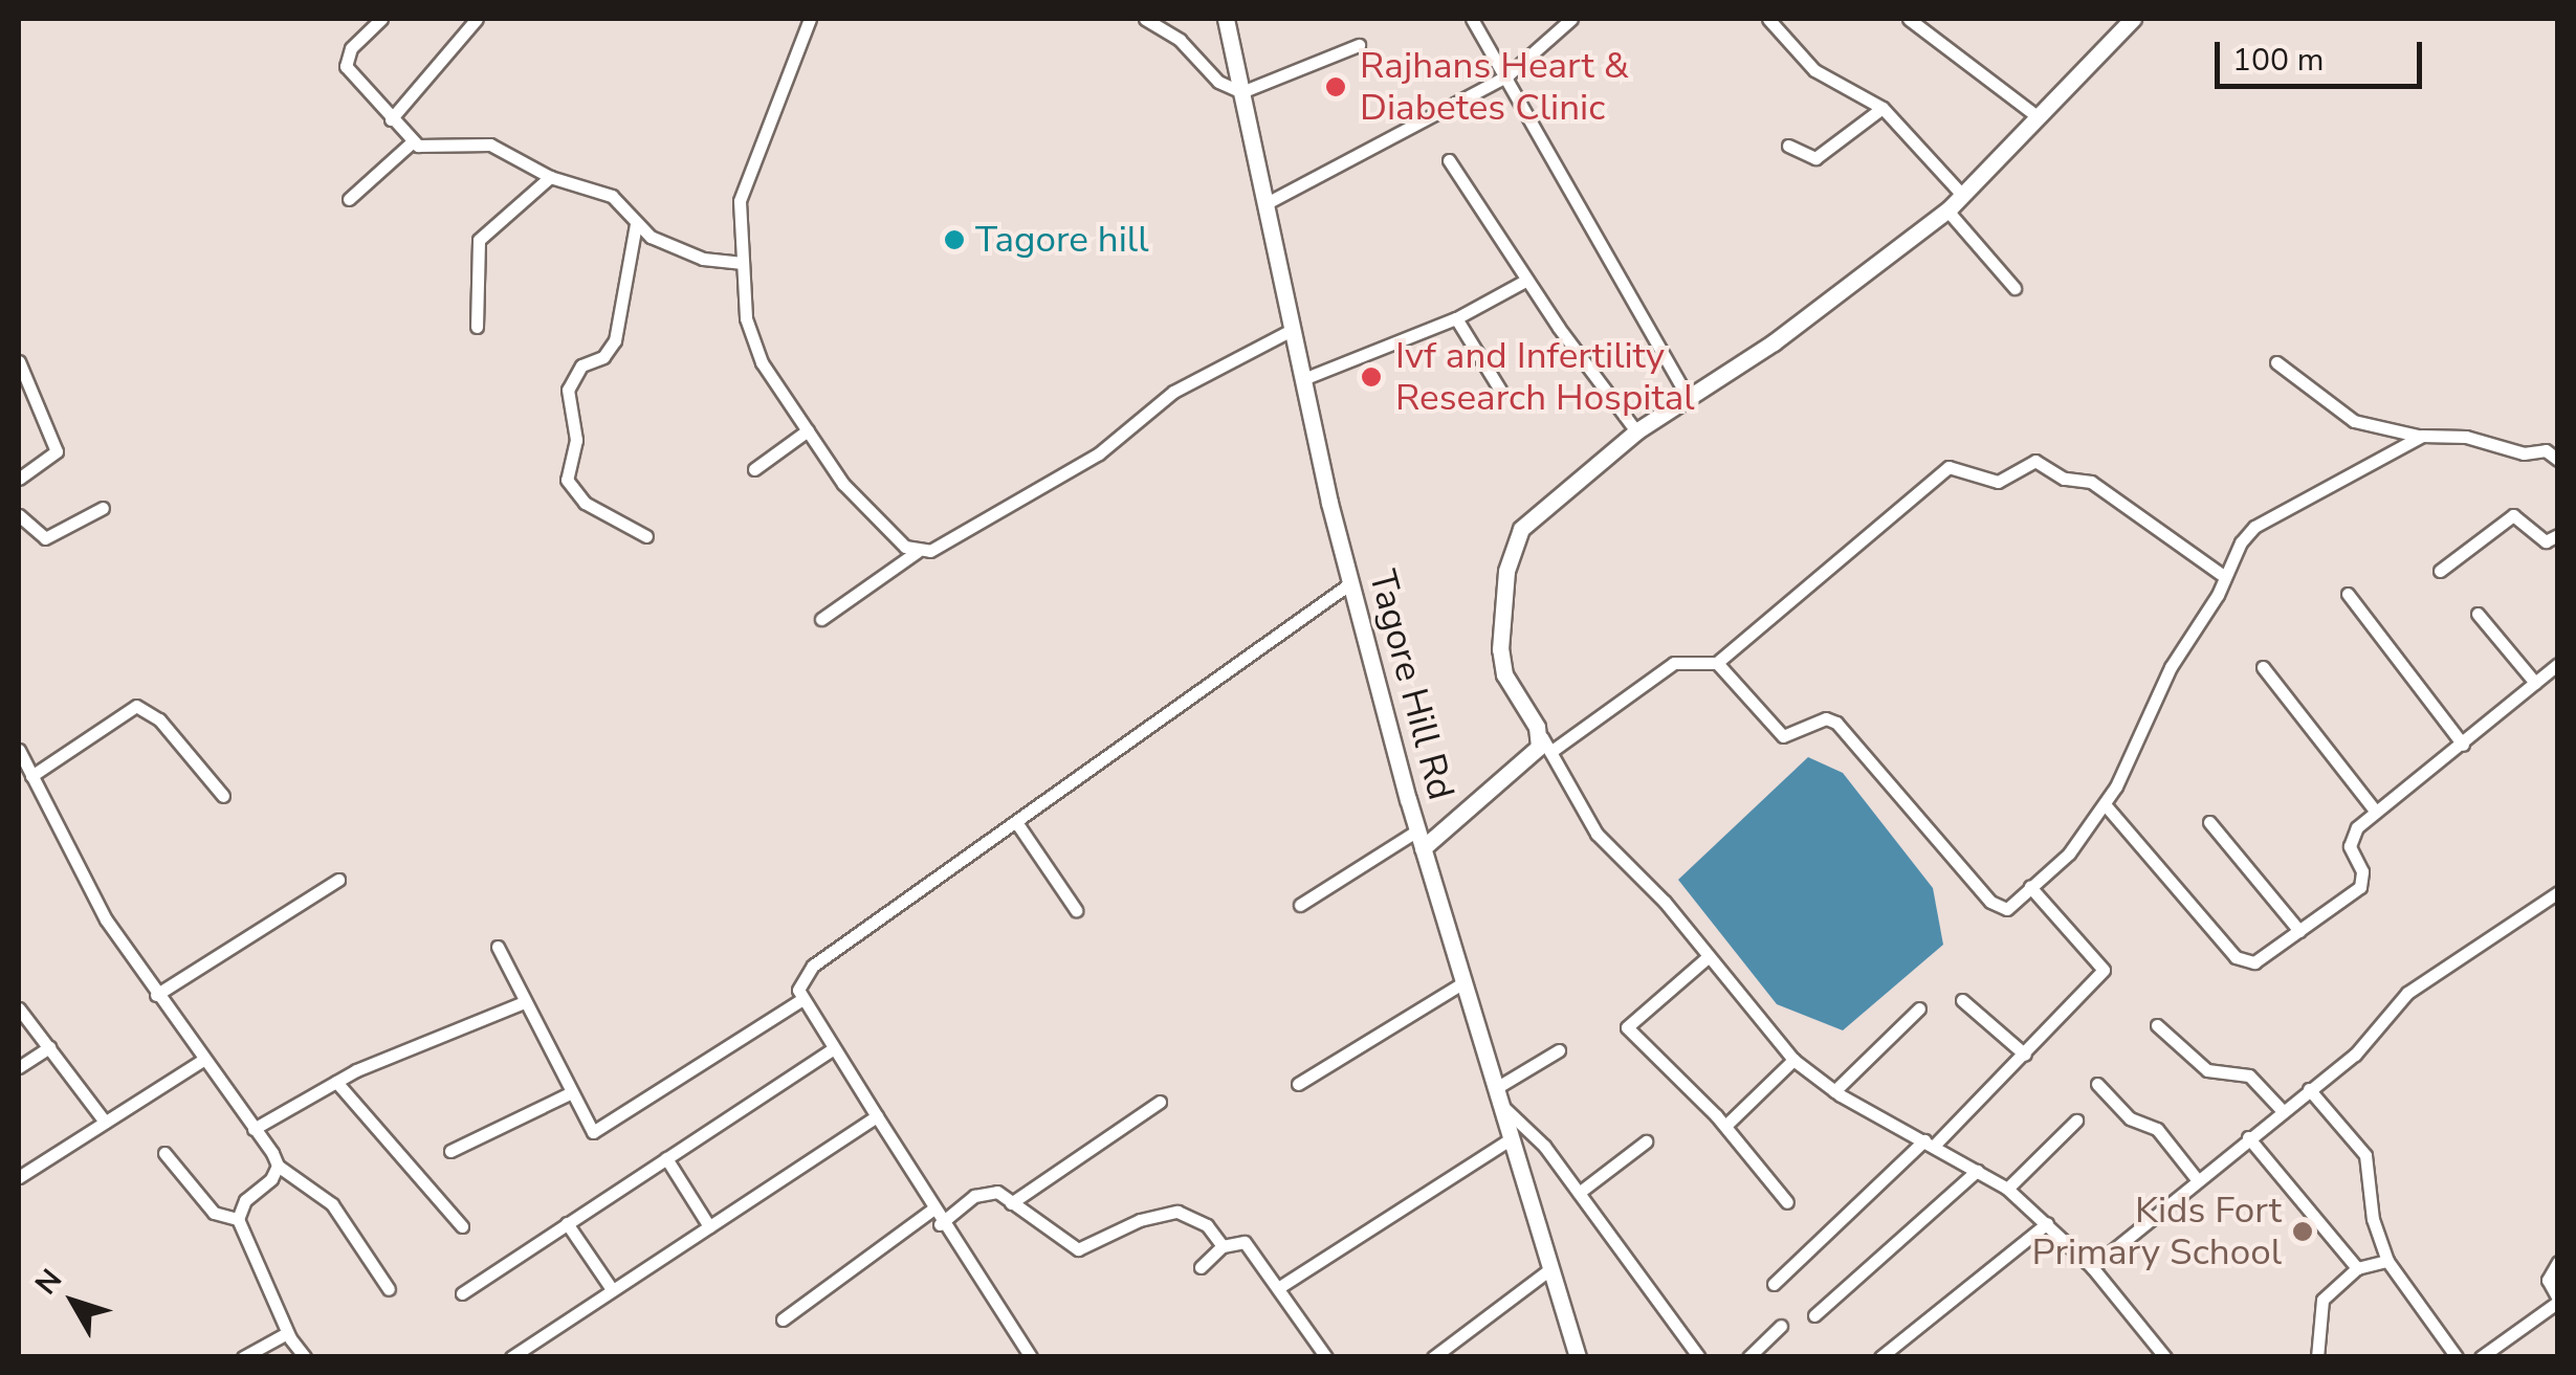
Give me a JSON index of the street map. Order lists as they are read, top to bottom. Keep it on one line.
{"streets":{"main road":["Tagore Hill Rd"]},"places":["Rajhans Heart & Diabetes Clinic","Tagore hill","Ivf and Infertility Research Hospital","Kids Fort Primary School"],"scale_bar":"100 m","north":"top left"}
